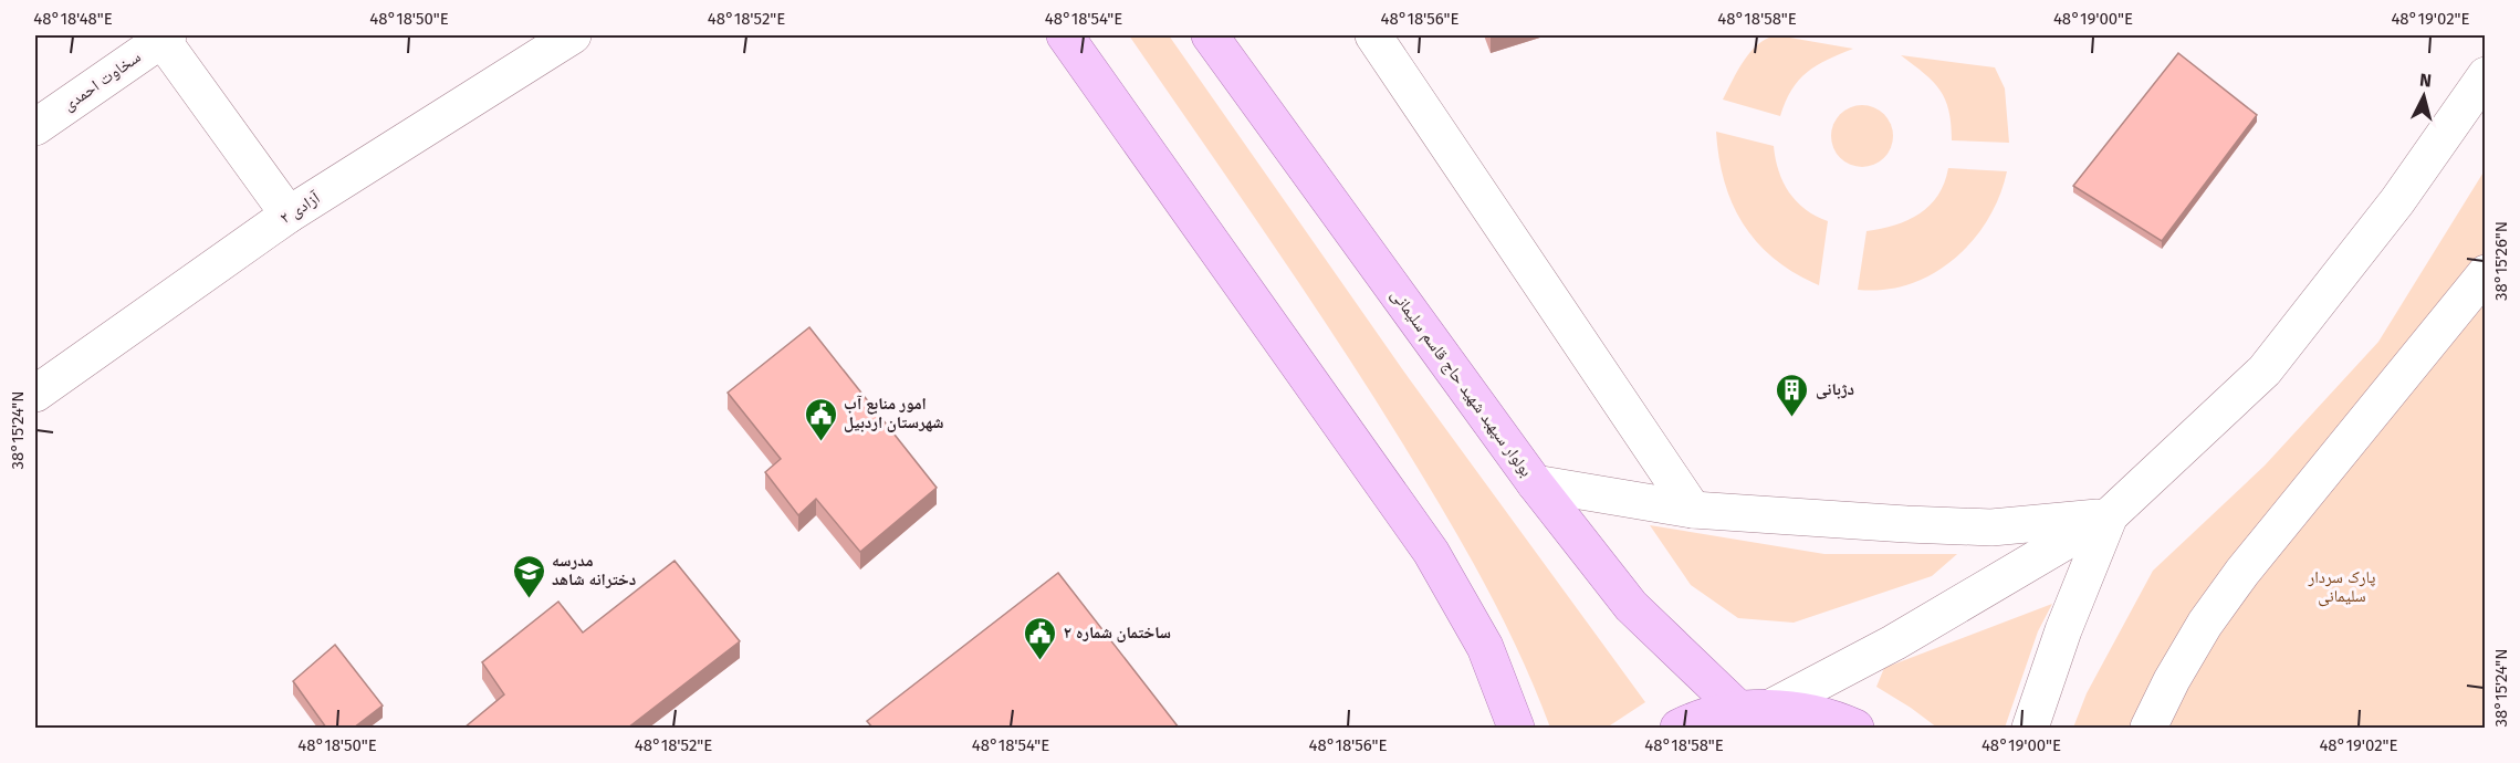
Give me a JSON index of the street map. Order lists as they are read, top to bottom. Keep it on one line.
{"streets":{"main road":["بولوار سپهبد شهید حاج قاسم سلیمانی"],"street":["سخاوت احمدی","آزادی ۲"]},"parks":["پارک سردار سلیمانی"],"places":{"building":["دژبانی"],"public building":["امور منابع آب شهرستان اردبیل","ساختمان شماره ۲"],"school or university":["مدرسه دخترانه شاهد"]},"north":"top","coordinates":["48°18'48\"E","48°18'50\"E","48°18'52\"E","48°18'54\"E","48°18'56\"E","48°18'58\"E","48°19'00\"E","48°19'02\"E","38°15'26\"N","38°15'24\"N"]}
